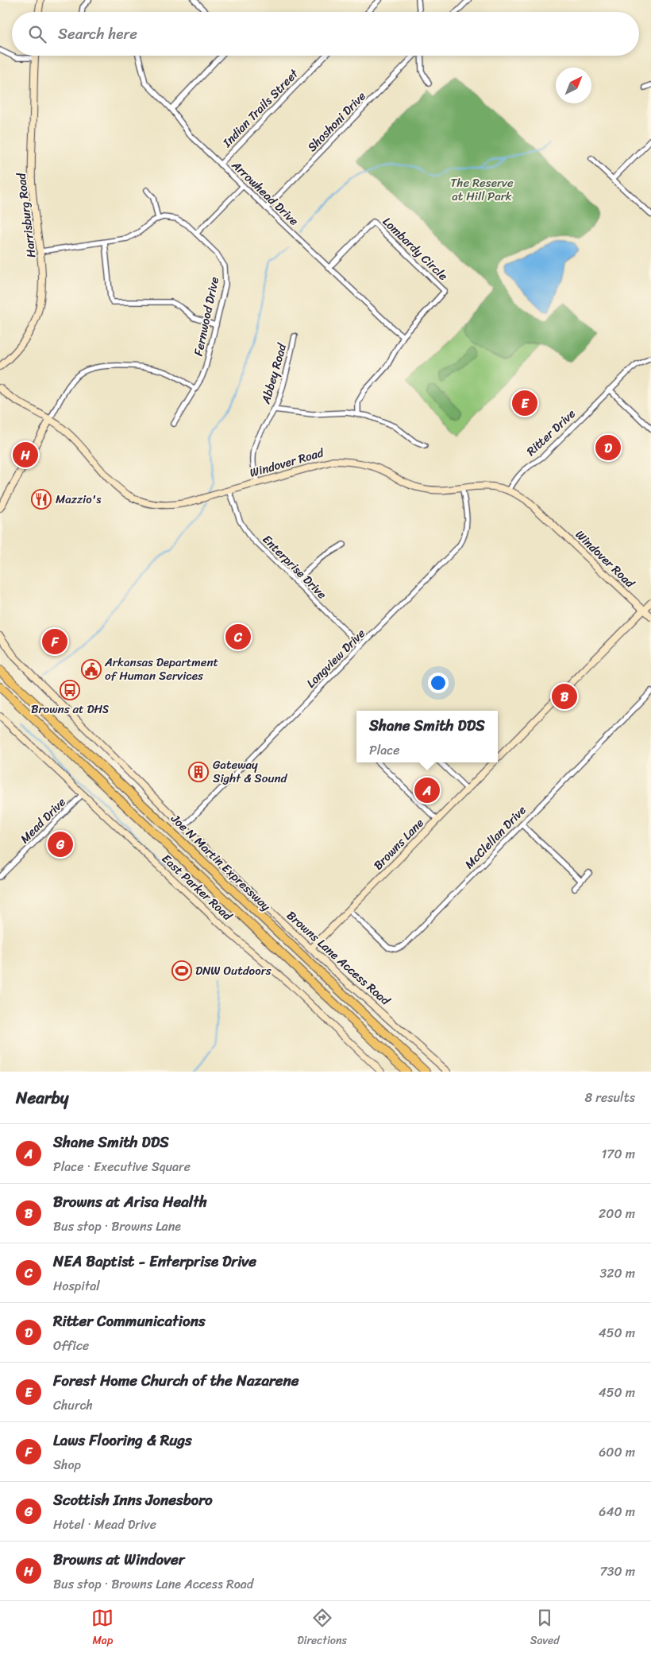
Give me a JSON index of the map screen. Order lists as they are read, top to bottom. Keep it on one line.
{"streets":{"highway":["Joe N Martin Expressway"],"street":["Indian Trails Street","Shoshoni Drive","Arrowhead Drive","Harrisburg Road","Lombardy Circle","Fernwood Drive","Abbey Road","Ritter Drive","Windover Road","Enterprise Drive","Longview Drive","Mead Drive","McClellan Drive","Browns Lane","East Parker Road","Browns Lane Access Road"]},"crossings":[["Indian Trails Street","Arrowhead Drive"],["Shoshoni Drive","Arrowhead Drive"],["Arrowhead Drive","Lombardy Circle"],["Abbey Road","Windover Road"],["Ritter Drive","Windover Road"],["Windover Road","Enterprise Drive"],["Windover Road","Longview Drive"],["Windover Road","Browns Lane"],["Enterprise Drive","Longview Drive"],["Longview Drive","Browns Lane Access Road"],["Mead Drive","East Parker Road"],["McClellan Drive","Browns Lane"],["Browns Lane","Browns Lane Access Road"]],"parks":["The Reserve at Hill Park"],"places":{"restaurant":["Mazzio's"],"public building":["Arkansas Department of Human Services"],"bus stop":["Browns at DHS"],"building":["Gateway Sight & Sound"],"sports":["DNW Outdoors"]},"north":"top right","page":{"search":"Search here","pins":["E","D","H","C","F","B","A","G"],"popup":["Shane Smith DDS","Place"],"heading":["Nearby","8 results"],"list":[{"mark":"A","name":"Shane Smith DDS","note":"Place · Executive Square","value":"170 m"},{"mark":"B","name":"Browns at Arisa Health","note":"Bus stop · Browns Lane","value":"200 m"},{"mark":"C","name":"NEA Baptist - Enterprise Drive","note":"Hospital","value":"320 m"},{"mark":"D","name":"Ritter Communications","note":"Office","value":"450 m"},{"mark":"E","name":"Forest Home Church of the Nazarene","note":"Church","value":"450 m"},{"mark":"F","name":"Laws Flooring & Rugs","note":"Shop","value":"600 m"},{"mark":"G","name":"Scottish Inns Jonesboro","note":"Hotel · Mead Drive","value":"640 m"},{"mark":"H","name":"Browns at Windover","note":"Bus stop · Browns Lane Access Road","value":"730 m"}],"nav":["Map","Directions","Saved"]}}
